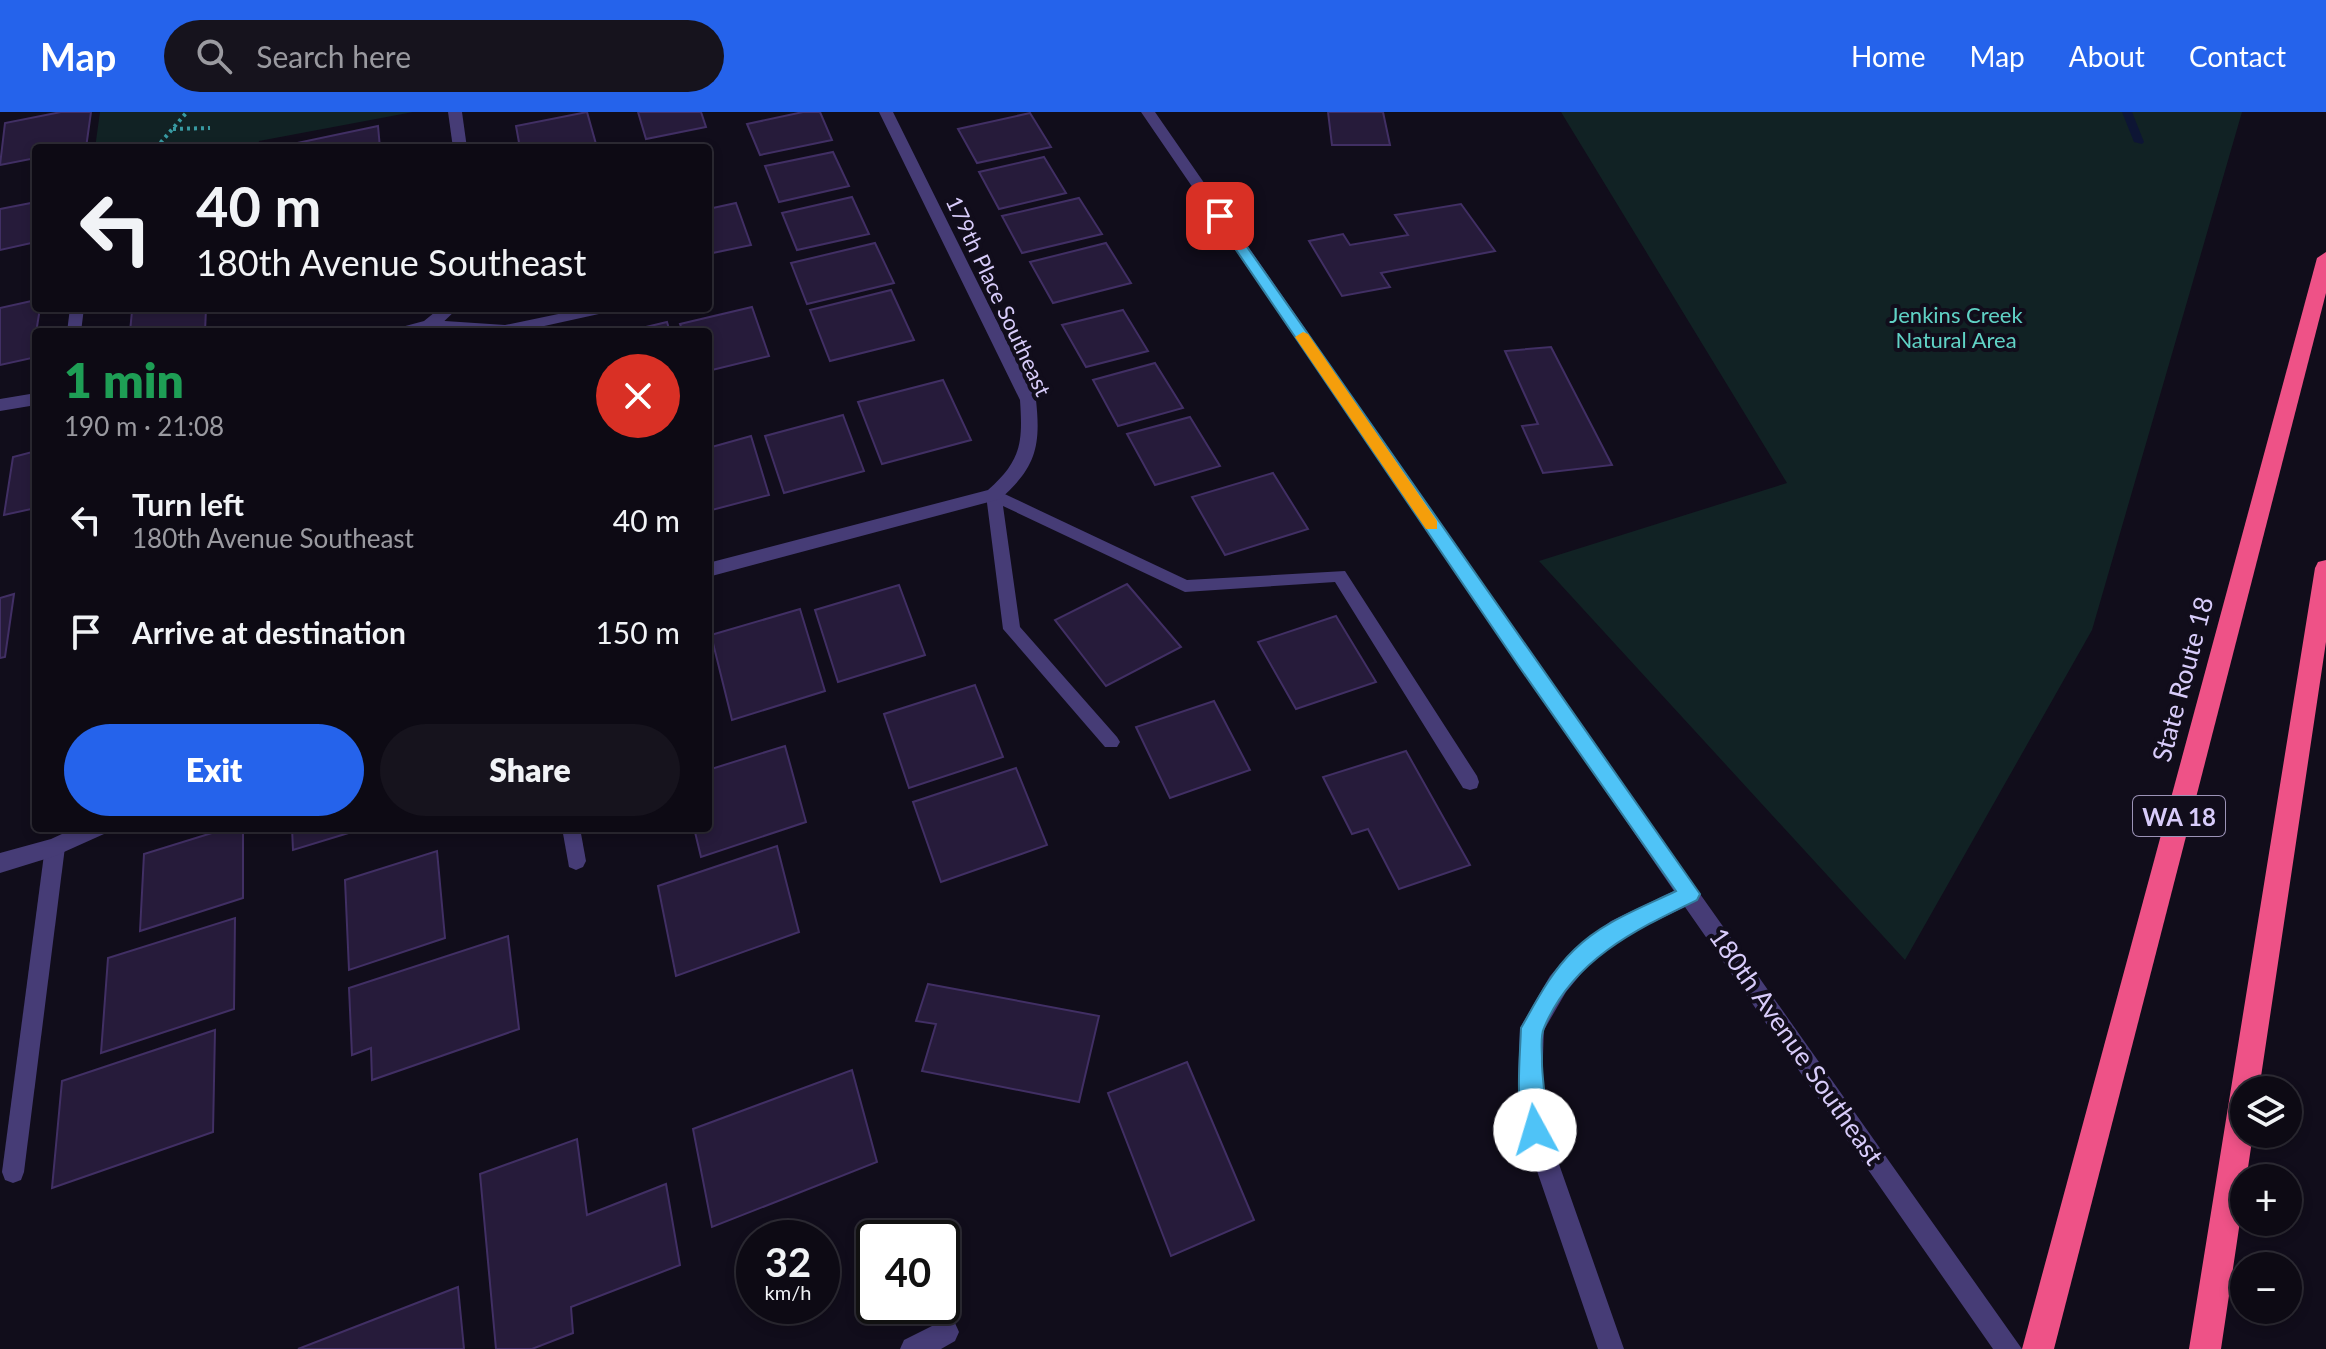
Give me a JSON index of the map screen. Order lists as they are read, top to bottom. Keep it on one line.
{"streets":{"highway":["State Route 18","WA 18"],"street":["179th Place Southeast","180th Avenue Southeast"]},"parks":["Jenkins Creek Natural Area"],"page":{"header":"Map","search":"Search here","nav":["Home","Map","About","Contact"],"turn":["40 m","180th Avenue Southeast"],"heading":["1 min","190 m · 21:08"],"list":[{"name":"Turn left","note":"180th Avenue Southeast","value":"40 m"},{"name":"Arrive at destination","value":"150 m"}],"buttons":["Exit","Share"],"map_buttons":["+","−"],"speed":"32 km/h","limit":"40"}}
